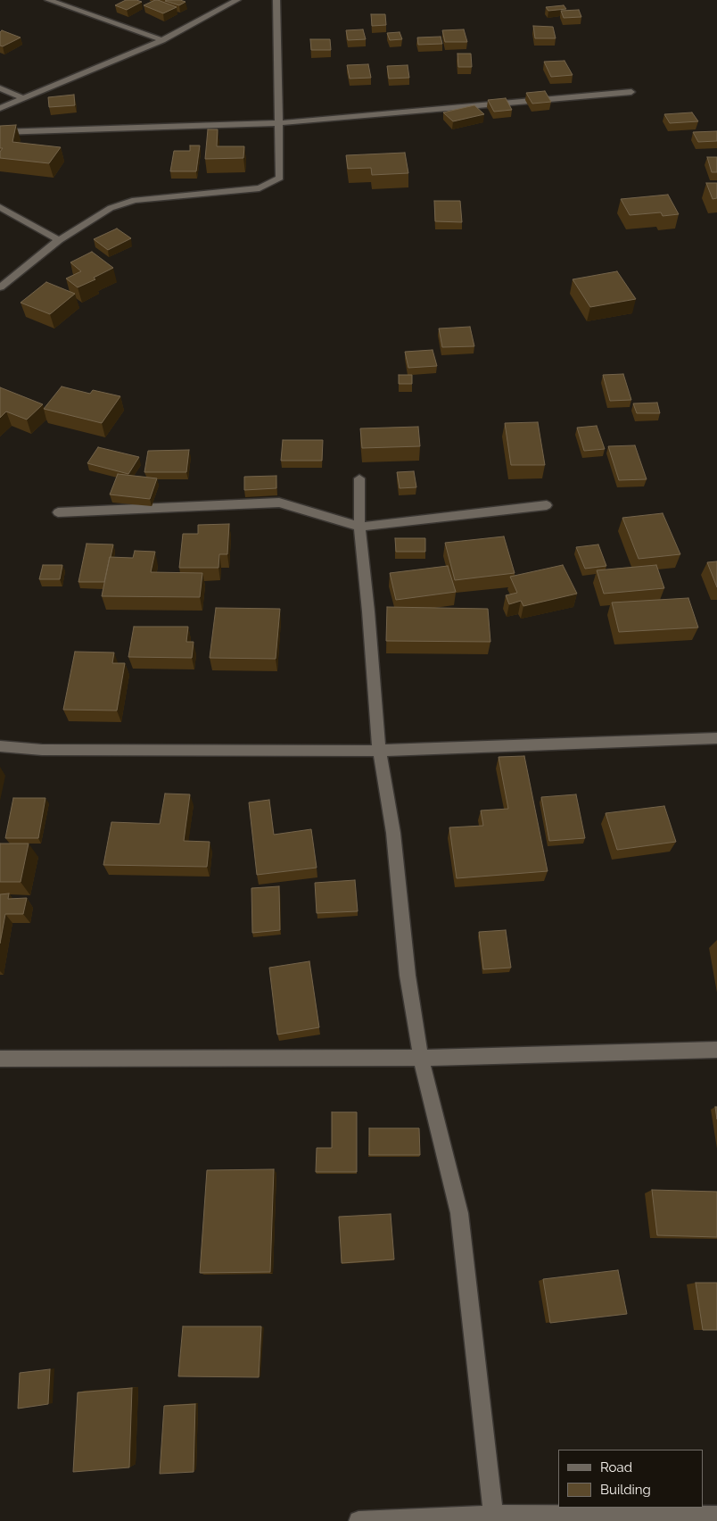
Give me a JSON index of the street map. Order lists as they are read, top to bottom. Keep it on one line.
{"legend":["Road","Building"]}
